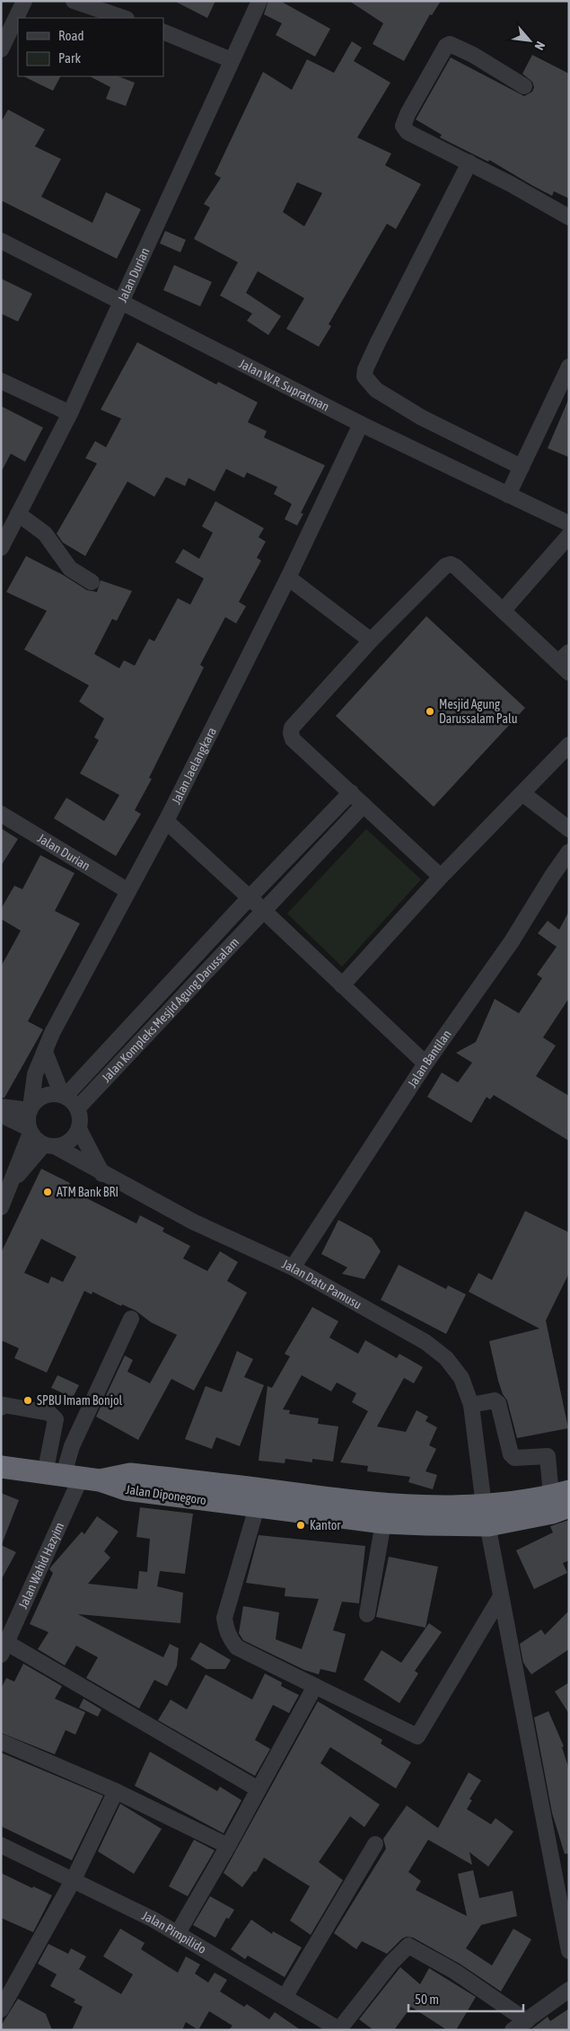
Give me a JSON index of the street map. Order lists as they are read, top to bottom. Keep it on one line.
{"streets":{"highway":["Jalan Diponegoro"],"street":["Jalan Durian","Jalan W.R. Supratman","Jalan Jaelangkara","Jalan Kompleks Mesjid Agung Darussalam","Jalan Bantilan","Jalan Datu Pamusu","Jalan Wahid Hazyim","Jalan Pimpilido"]},"crossings":[["Jalan Durian","Jalan W.R. Supratman"],["Jalan Durian","Jalan Jaelangkara"],["Jalan W.R. Supratman","Jalan Jaelangkara"],["Jalan Jaelangkara","Jalan Kompleks Mesjid Agung Darussalam"],["Jalan Jaelangkara","Jalan Datu Pamusu"],["Jalan Kompleks Mesjid Agung Darussalam","Jalan Datu Pamusu"],["Jalan Bantilan","Jalan Datu Pamusu"],["Jalan Datu Pamusu","Jalan Diponegoro"],["Jalan Diponegoro","Jalan Wahid Hazyim"]],"places":["Mesjid Agung Darussalam Palu","ATM Bank BRI","SPBU Imam Bonjol","Kantor"],"legend":["Road","Park"],"scale_bar":"50 m","north":"bottom right"}
